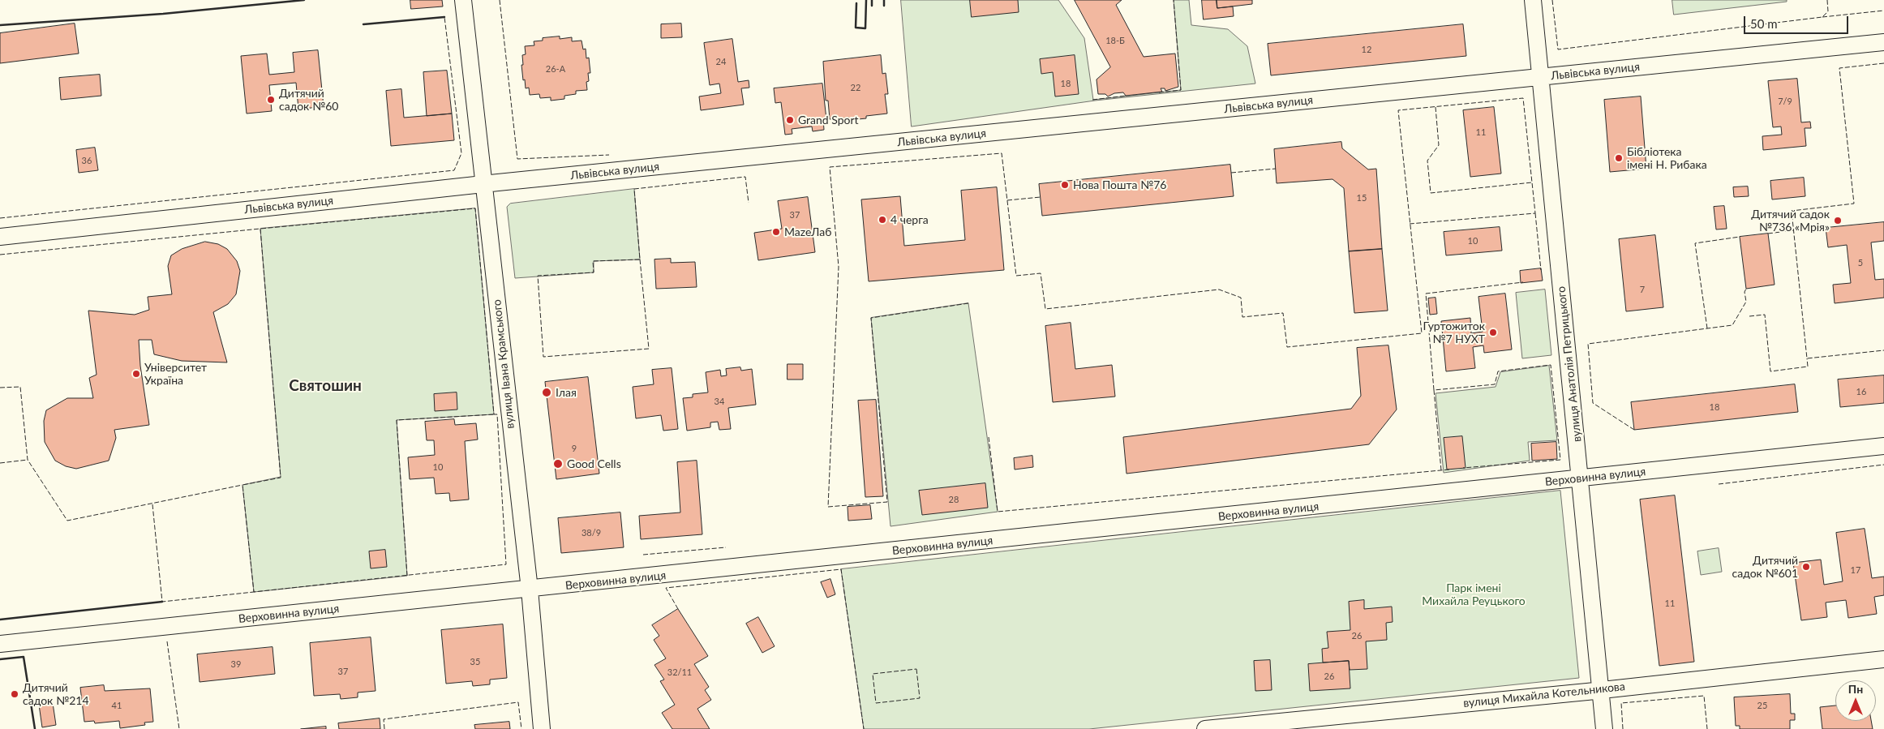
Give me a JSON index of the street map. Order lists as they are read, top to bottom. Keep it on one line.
{"streets":{"street":["Львівська вулиця","вулиця Івана Крамського","вулиця Анатолія Петрицького","Верховинна вулиця","вулиця Михайла Котельникова"]},"crossings":[["Львівська вулиця","вулиця Івана Крамського"],["Львівська вулиця","вулиця Анатолія Петрицького"],["вулиця Івана Крамського","Верховинна вулиця"],["вулиця Анатолія Петрицького","Верховинна вулиця"],["вулиця Анатолія Петрицького","вулиця Михайла Котельникова"]],"districts":["Святошин"],"parks":["Парк імені Михайла Реуцького"],"places":["Дитячий садок №60","Grand Sport","Бібліотека імені Н. Рибака","Нова Пошта №76","4 черга","Дитячий садок №736 «Мрія»","MazeЛаб","Гуртожиток №7 НУХТ","Університет Україна","Ілая","Good Cells","Дитячий садок №601","Дитячий садок №214"],"house_numbers":["18-Б","12","24","26-А","18","22","7/9","11","36","15","37","10","5","7","16","34","18","9","10","28","38/9","17","11","26","35","39","37","32/11","26","41","25"],"scale_bar":"50 m","north":"top"}
